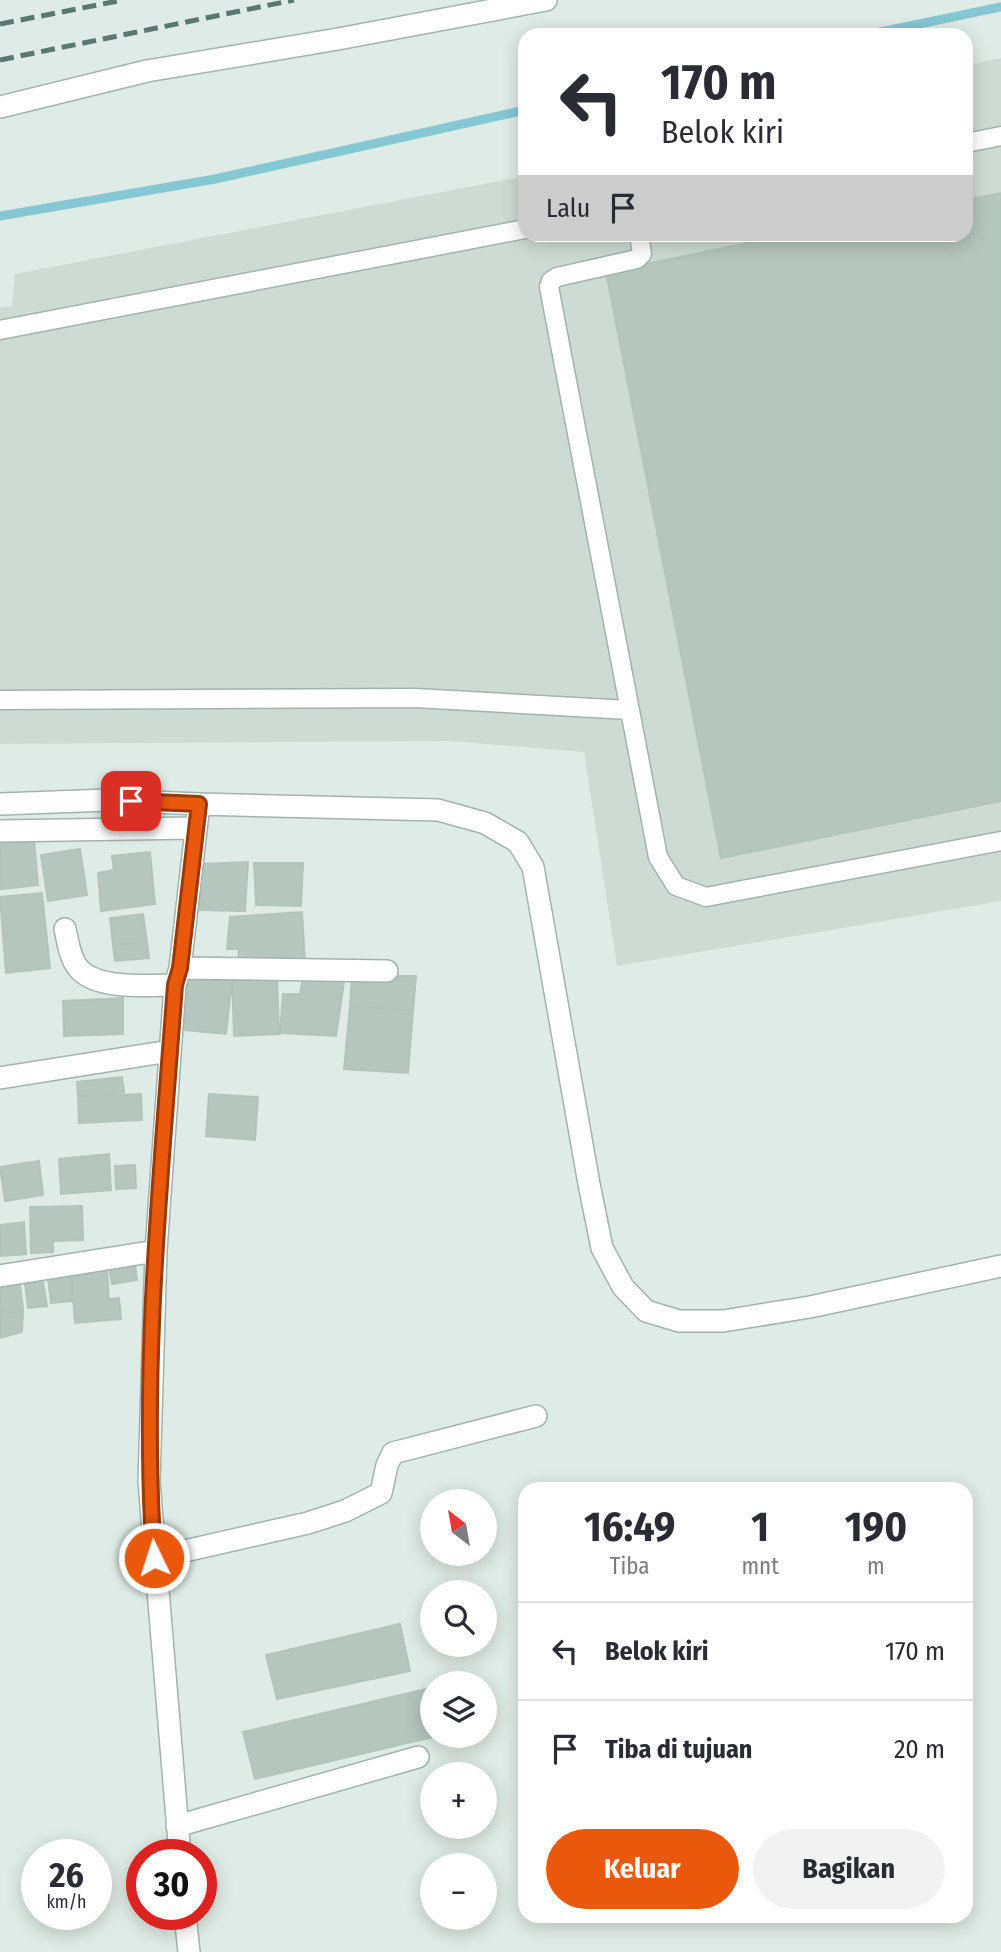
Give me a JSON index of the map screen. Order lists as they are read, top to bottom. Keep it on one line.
{"north":"top left","page":{"turn":["170 m","Belok kiri"],"then":"Lalu","eta":["16:49","Tiba","1","mnt","190","m"],"map_buttons":["+","−"],"list":[{"name":"Belok kiri","value":"170 m"},{"name":"Tiba di tujuan","value":"20 m"}],"buttons":["Keluar","Bagikan"],"speed":"26 km/h","limit":"30"}}
